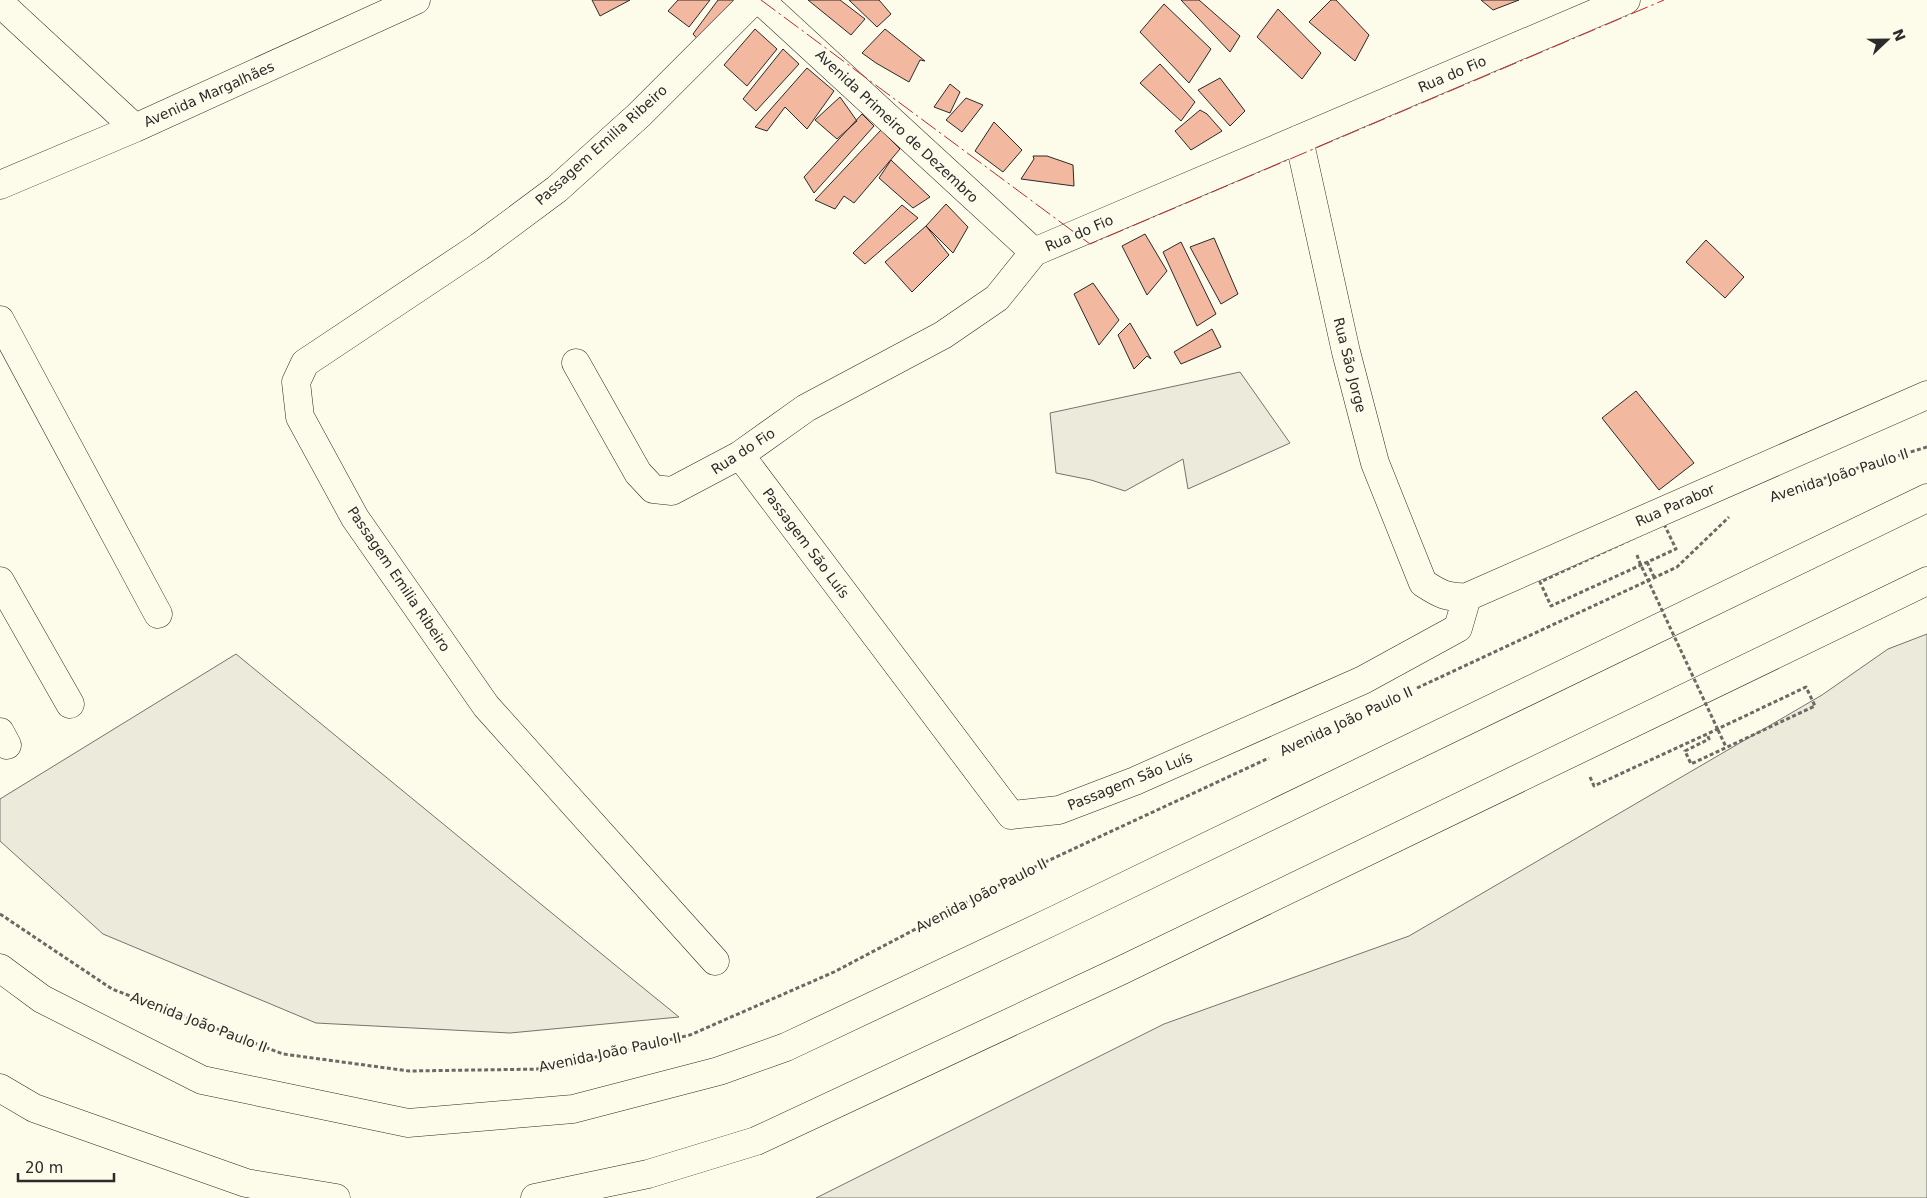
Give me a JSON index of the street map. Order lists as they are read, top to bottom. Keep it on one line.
{"streets":{"street":["Rua do Fio","Avenida Margalhães","Avenida Primeiro de Dezembro","Passagem Emilia Ribeiro","Rua São Jorge","Rua Parabor","Passagem São Luís"],"path":["Avenida João Paulo II"]},"crossings":[["Rua do Fio","Avenida Primeiro de Dezembro"],["Rua do Fio","Rua São Jorge"],["Rua do Fio","Passagem São Luís"],["Rua São Jorge","Rua Parabor"],["Rua Parabor","Passagem São Luís"]],"scale_bar":"20 m","north":"right"}
